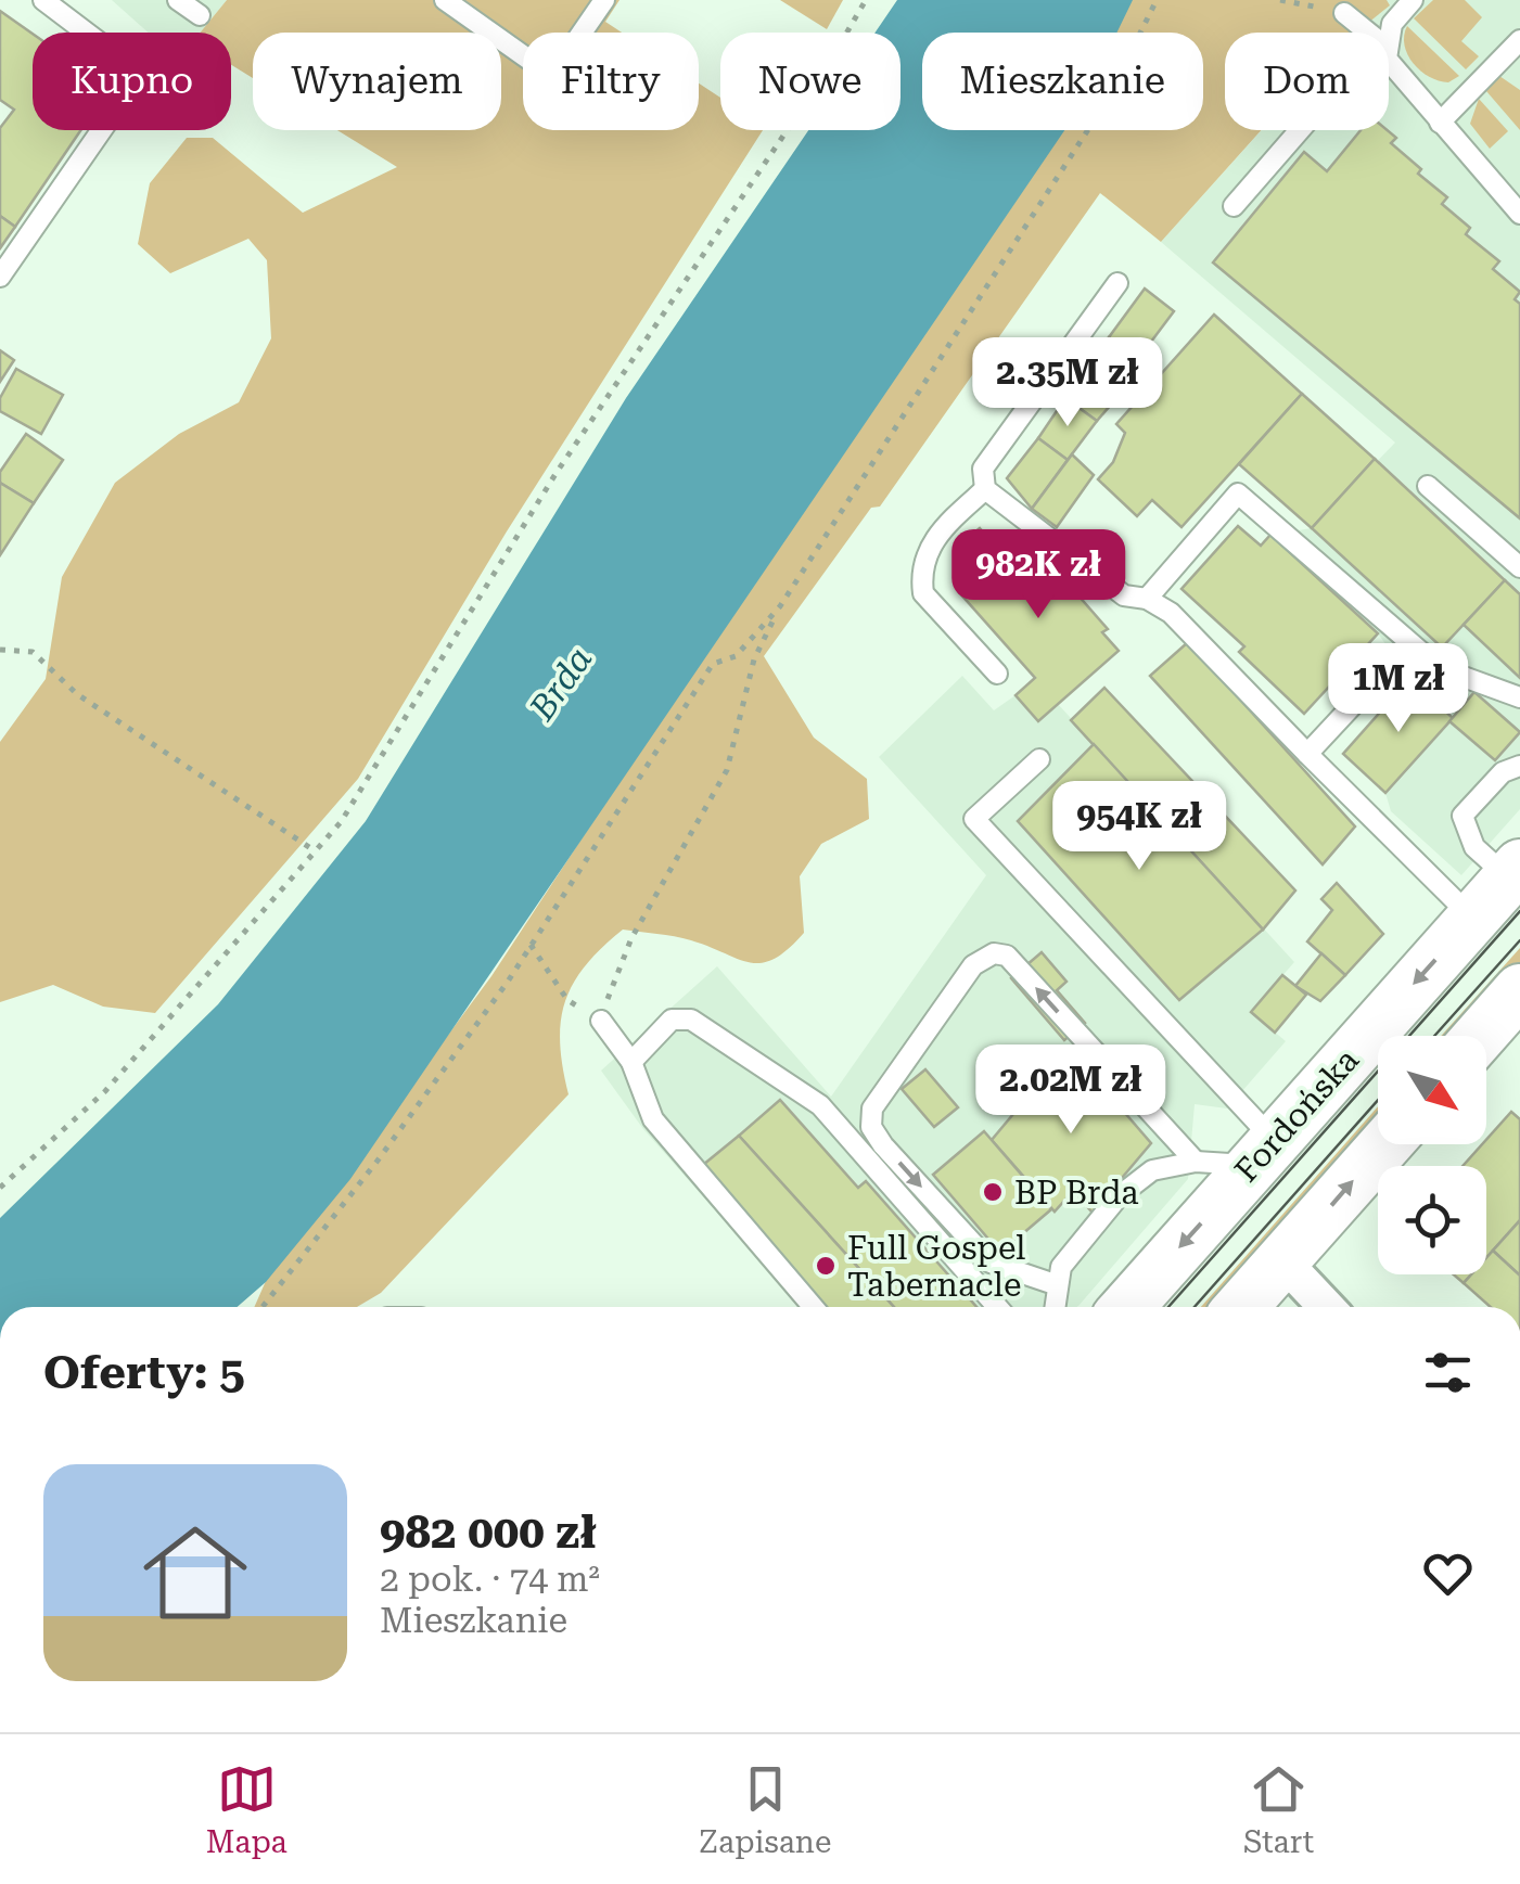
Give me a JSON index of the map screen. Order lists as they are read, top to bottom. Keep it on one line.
{"streets":{"main road":["Fordońska"]},"water":["Brda"],"places":["BP Brda","Full Gospel Tabernacle"],"north":"bottom right","page":{"chip":["Kupno","Wynajem","Filtry","Nowe","Mieszkanie","Dom"],"price":["2.35M zł","982K zł","1M zł","954K zł","2.02M zł"],"heading":"Oferty: 5","list":[{"name":"982 000 zł","note":"2 pok. · 74 m² · Mieszkanie"}],"tabs":["Mapa","Zapisane","Start"]}}
